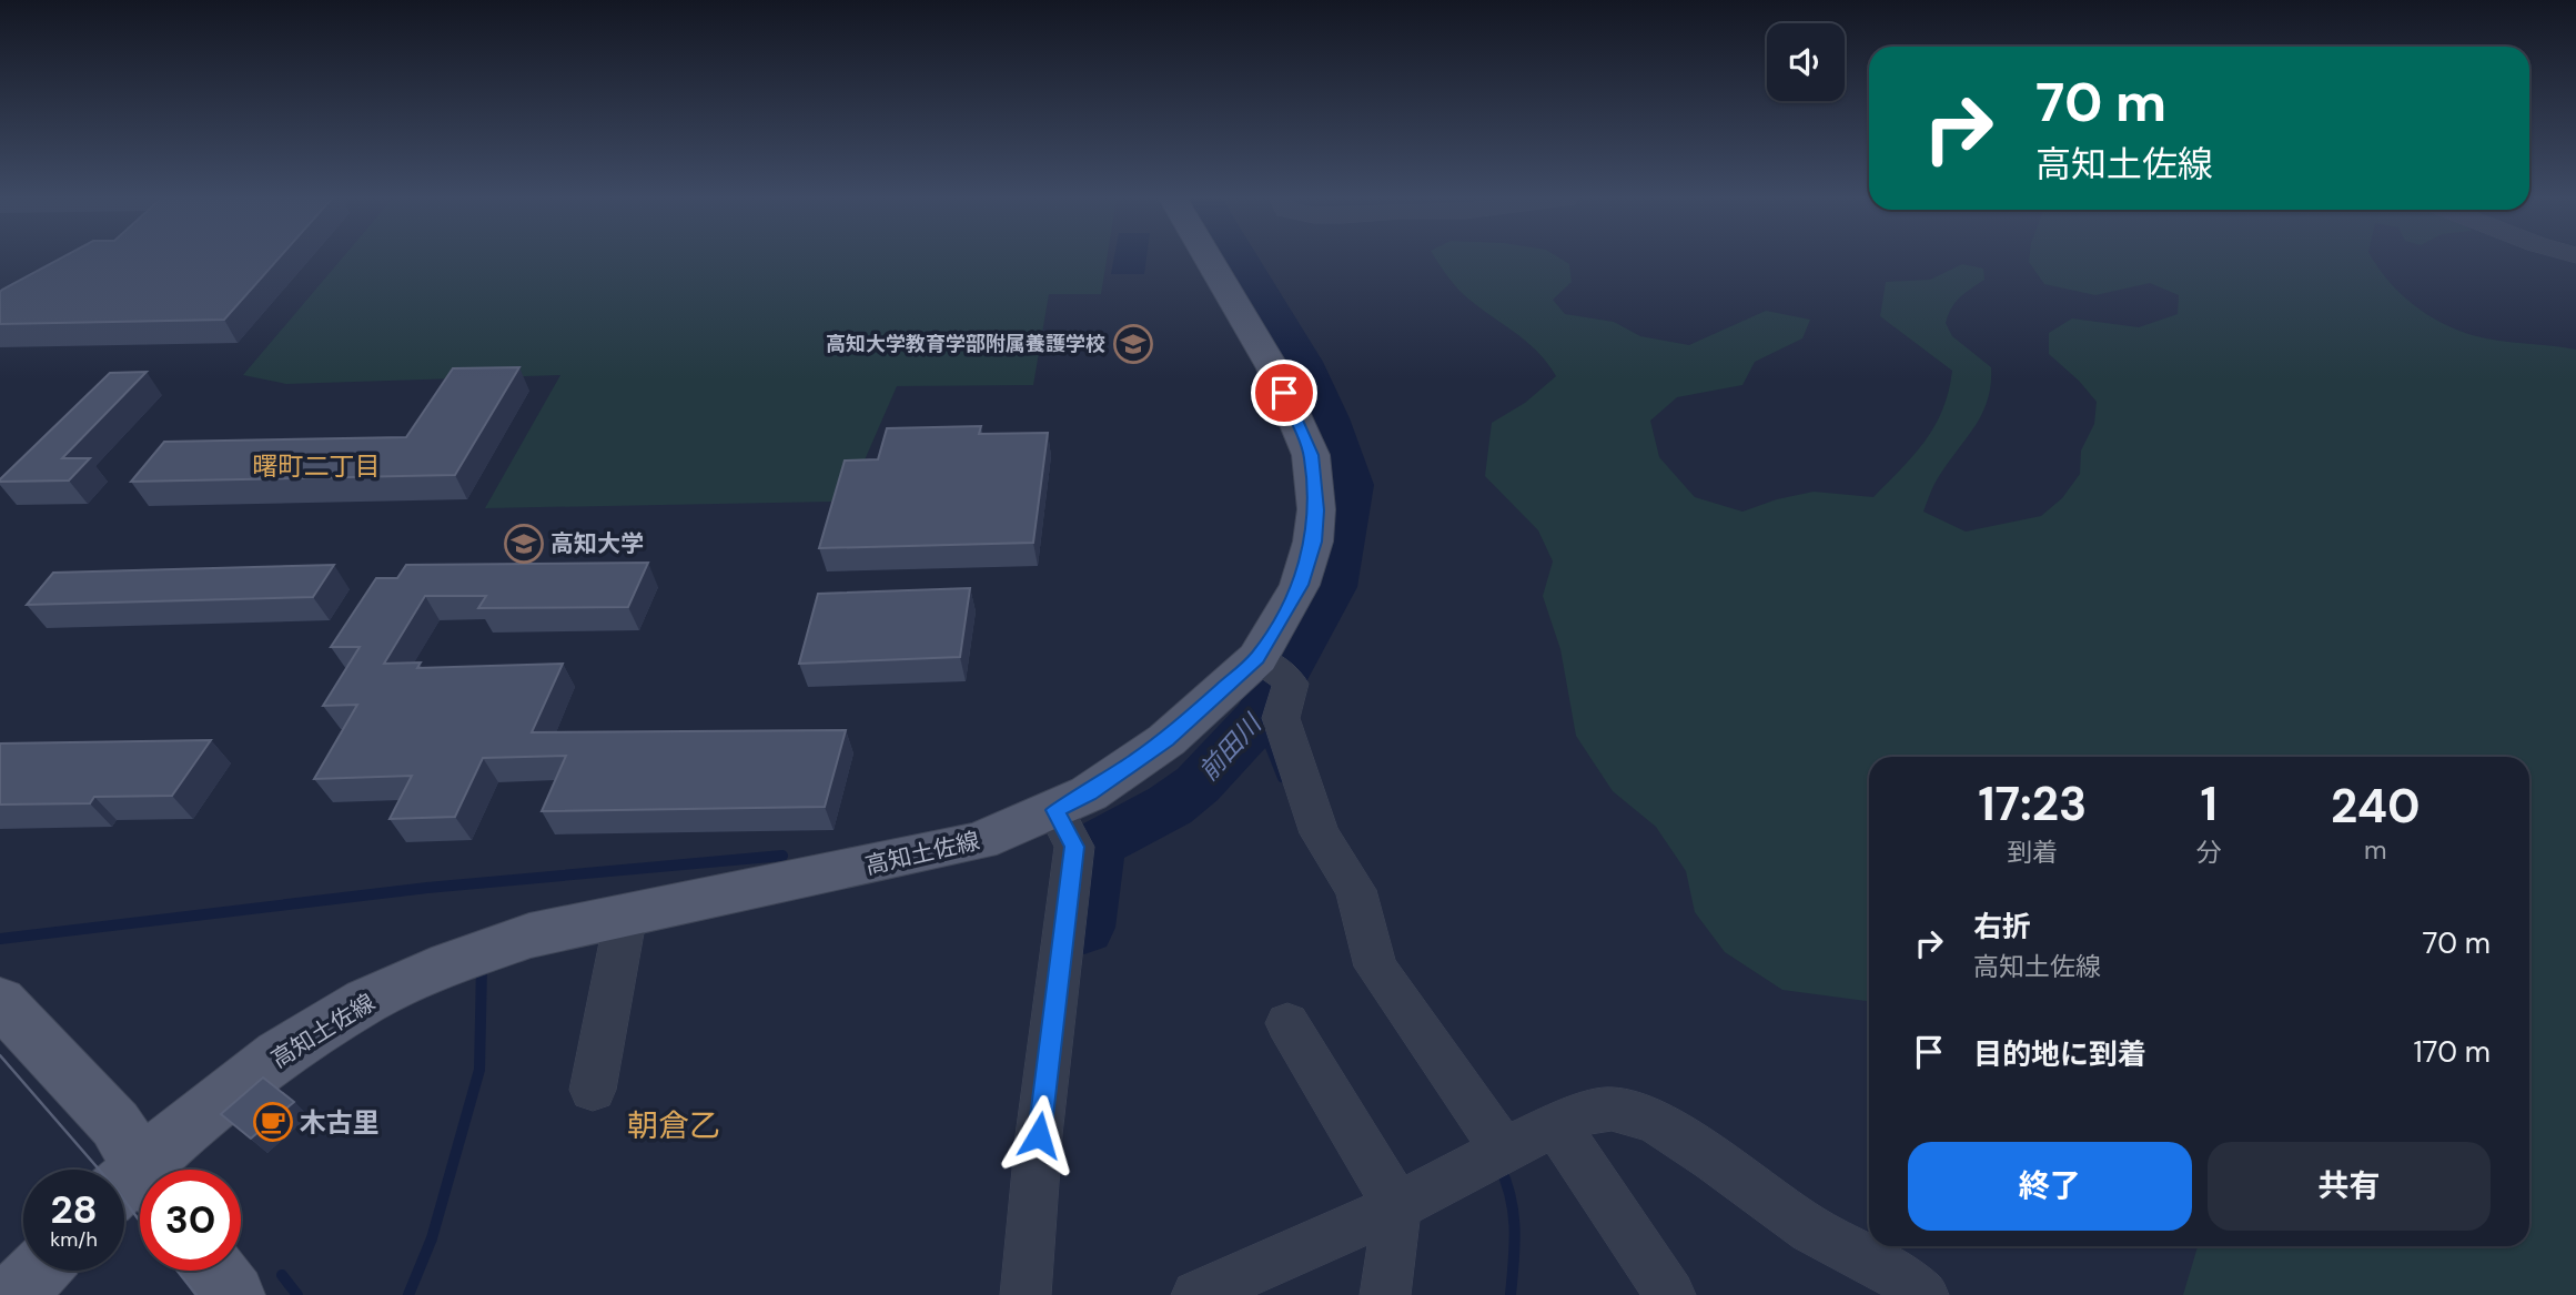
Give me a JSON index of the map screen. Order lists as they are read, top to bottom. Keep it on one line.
{"streets":{"main road":["高知土佐線"]},"districts":["曙町二丁目","朝倉乙"],"water":["前田川"],"places":{"school or university":["高知大学教育学部附属養護学校","高知大学"],"cafe":["木古里"]},"page":{"turn":["70 m","高知土佐線"],"eta":["17:23","到着","1","分","240","m"],"list":[{"name":"右折","note":"高知土佐線","value":"70 m"},{"name":"目的地に到着","value":"170 m"}],"buttons":["終了","共有"],"speed":"28 km/h","limit":"30"}}
